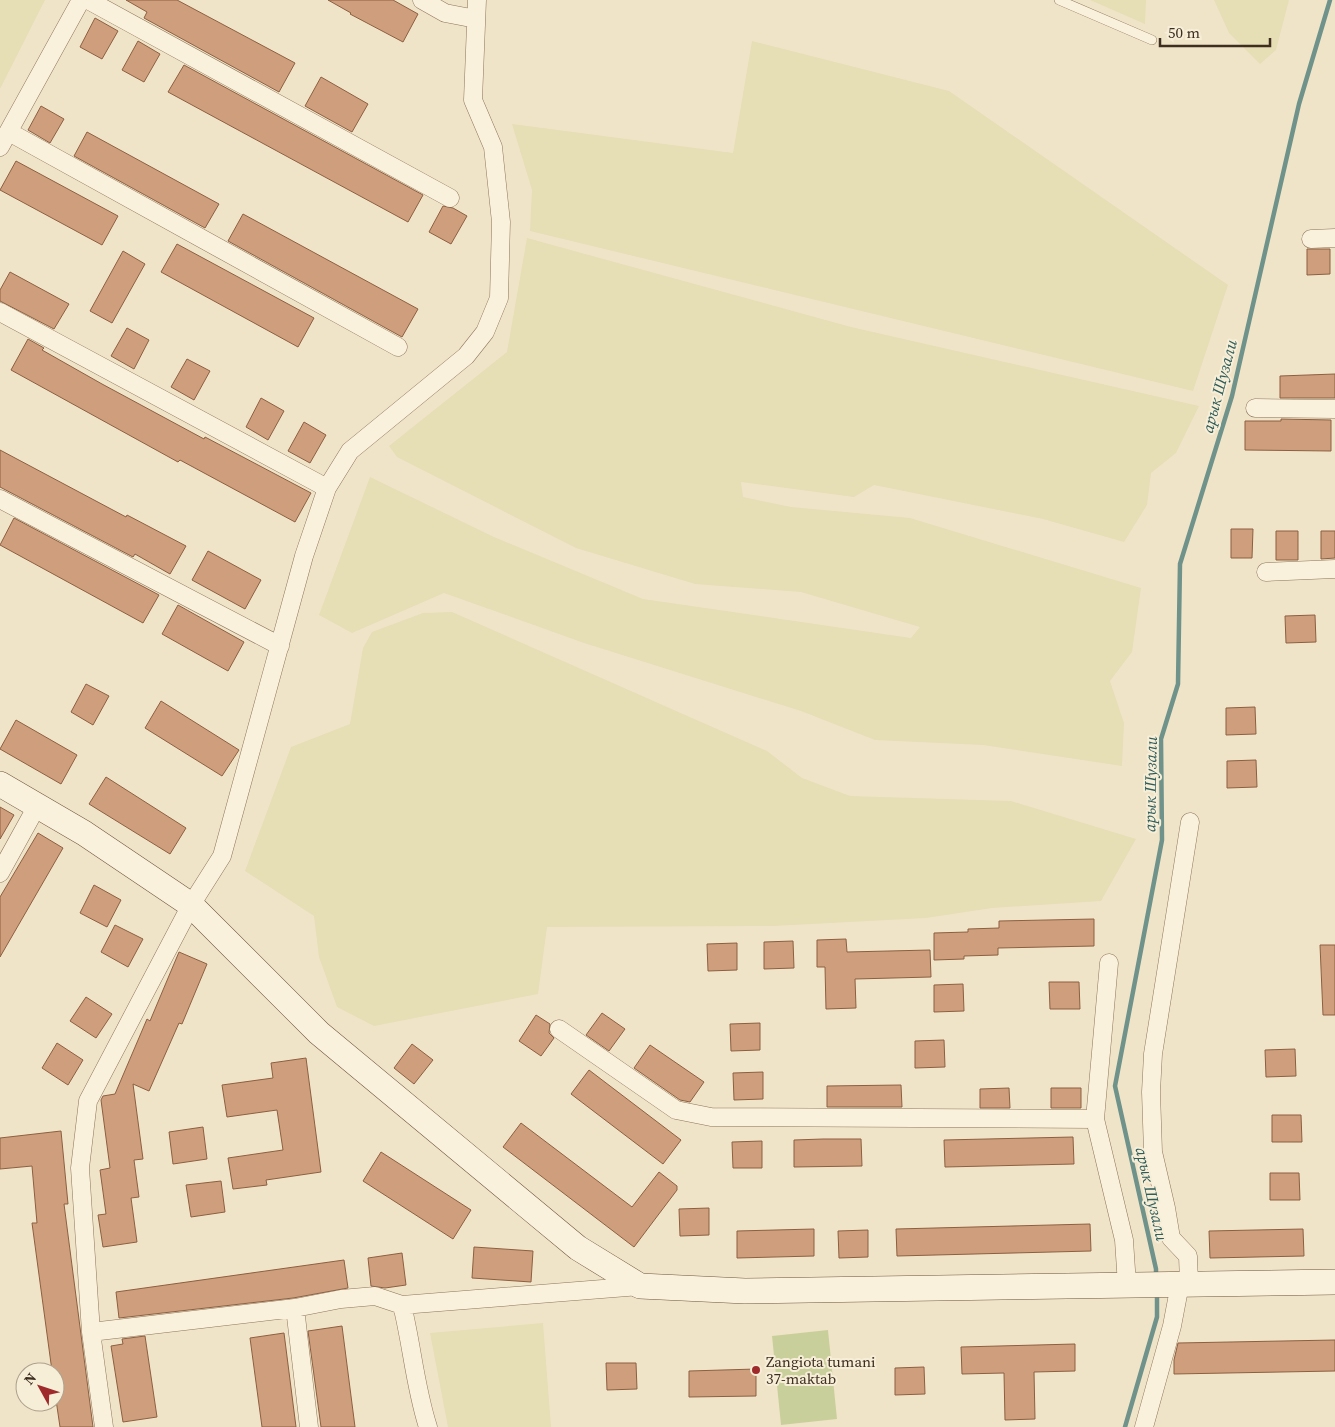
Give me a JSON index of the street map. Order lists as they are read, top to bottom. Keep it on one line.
{"water":["арык Шузали"],"places":["Zangiota tumani 37-maktab"],"scale_bar":"50 m","north":"top left"}
